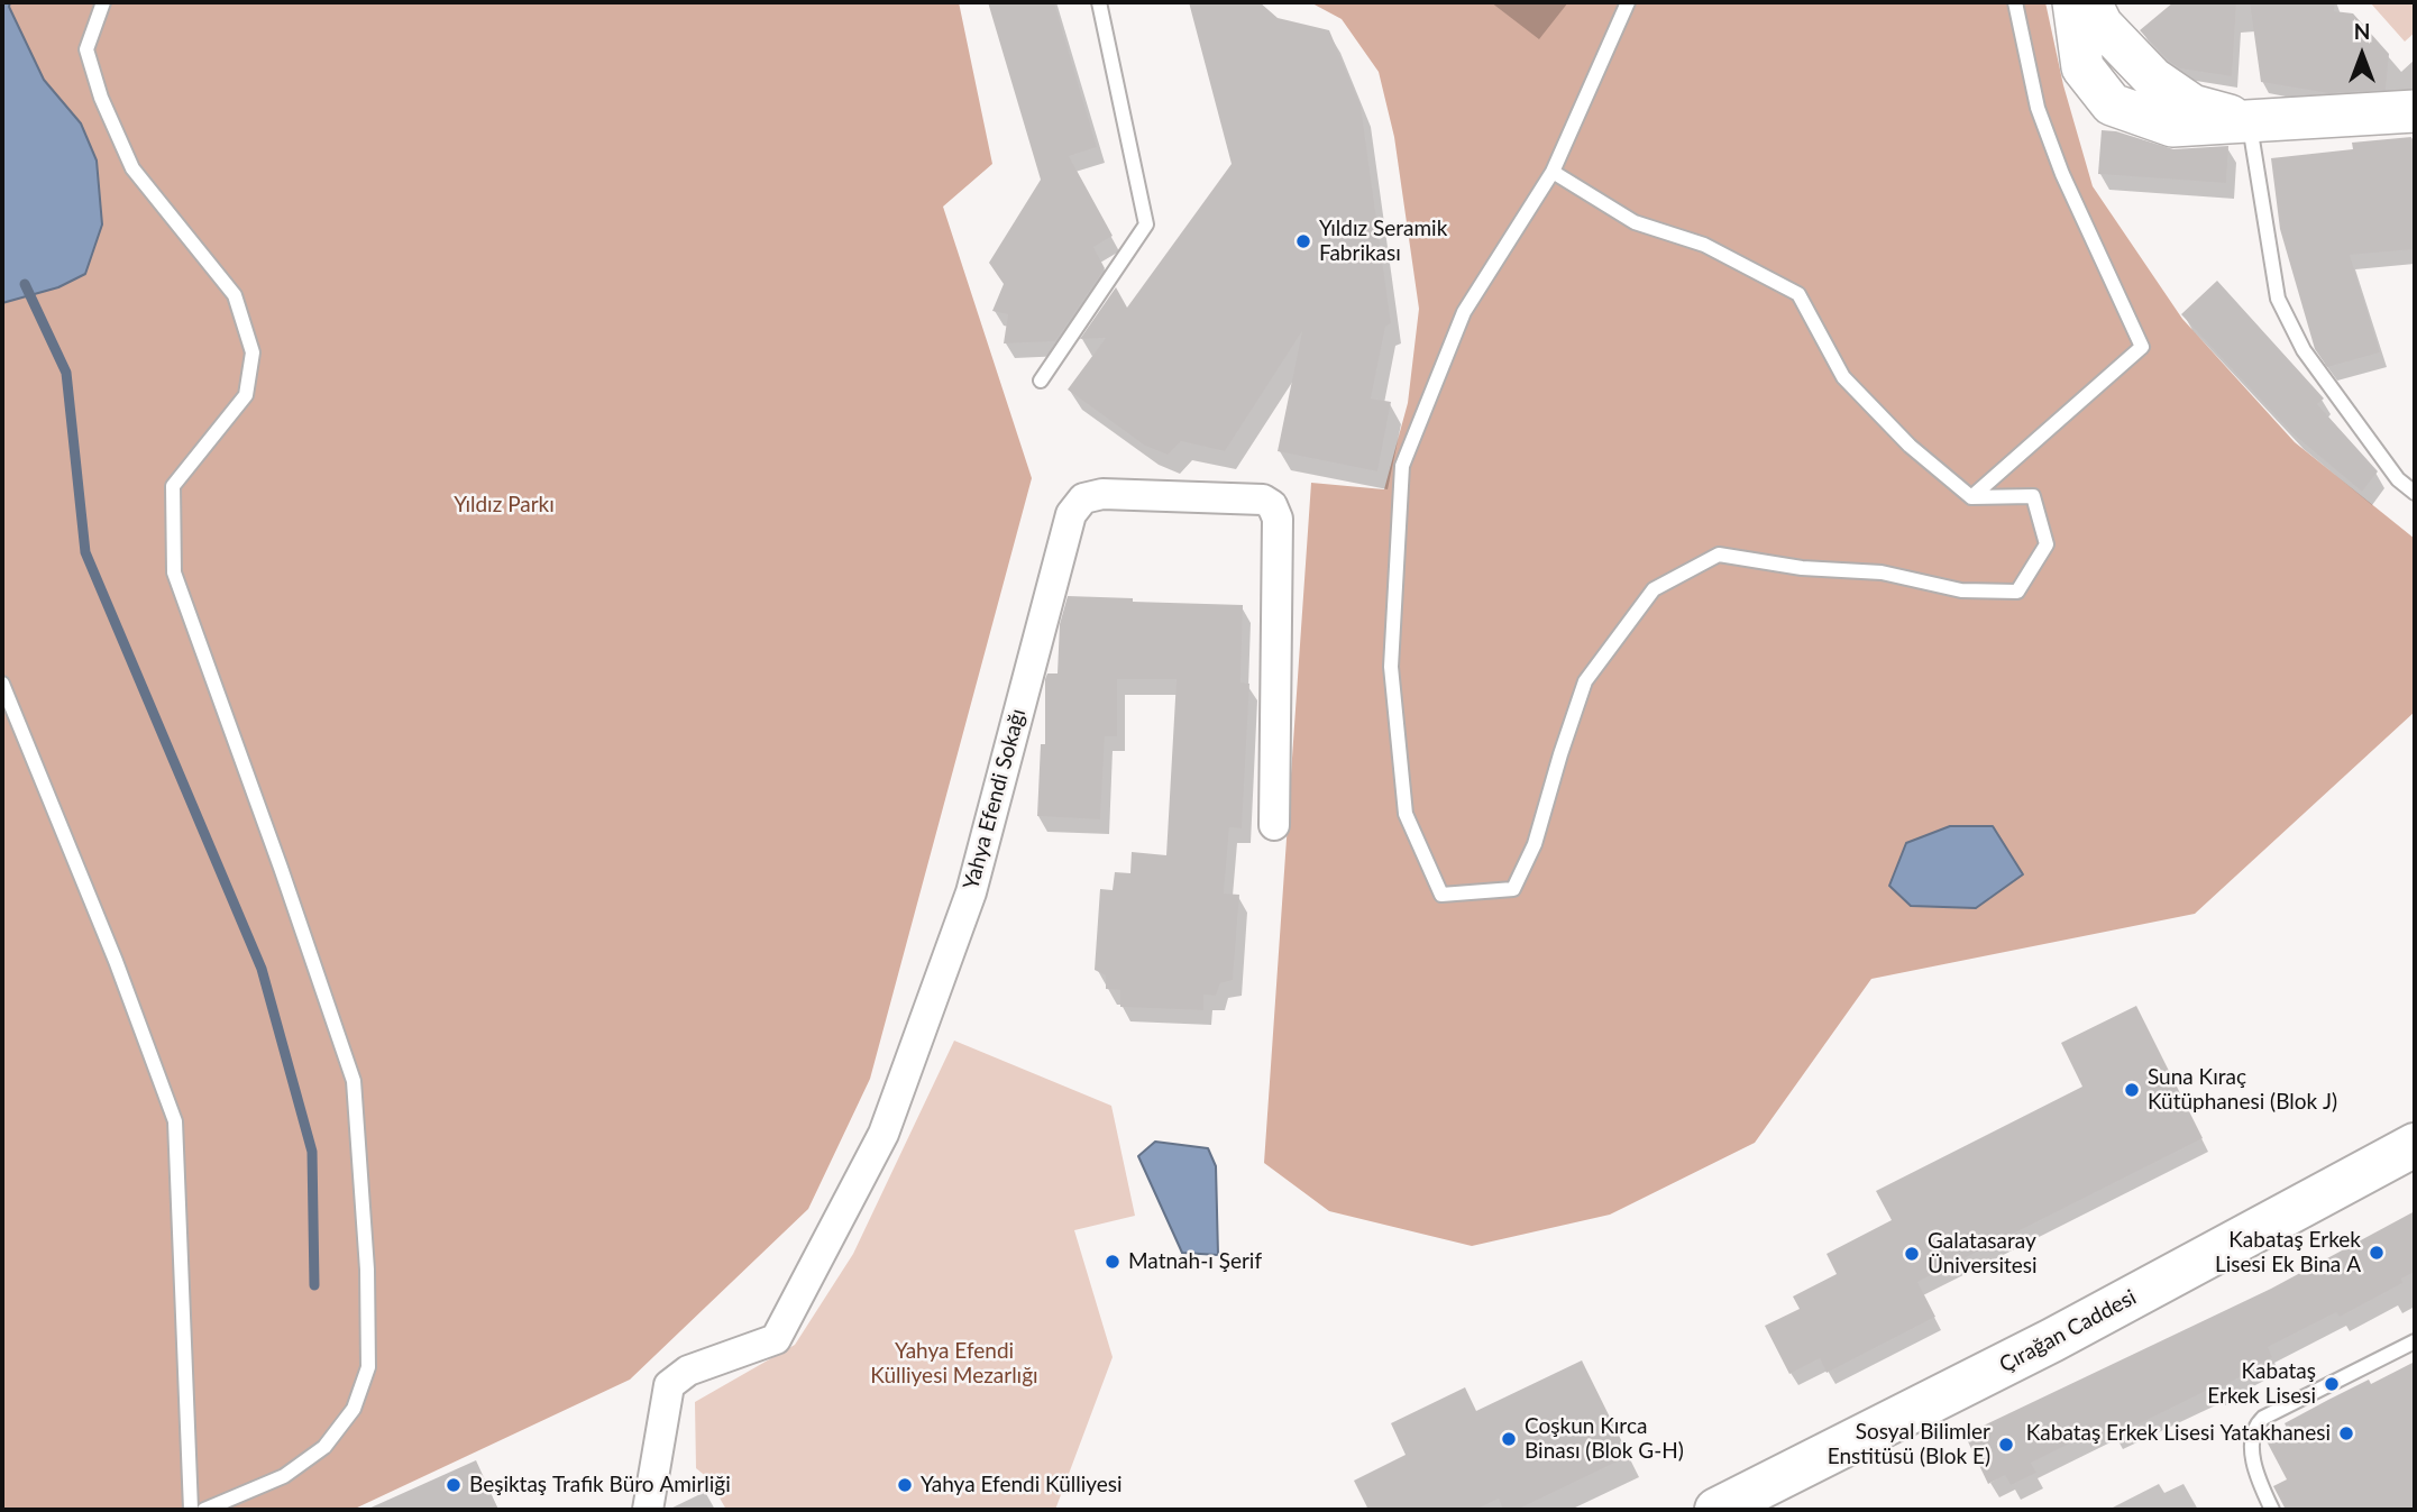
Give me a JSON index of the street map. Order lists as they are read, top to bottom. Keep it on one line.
{"streets":{"main road":["Çırağan Caddesi"],"street":["Yahya Efendi Sokağı"]},"parks":["Yıldız Parkı","Yahya Efendi Külliyesi Mezarlığı"],"places":["Yıldız Seramik Fabrikası","Suna Kıraç Kütüphanesi (Blok J)","Kabataş Erkek Lisesi Ek Bina A","Galatasaray Üniversitesi","Matnah-ı Şerif","Kabataş Erkek Lisesi","Kabataş Erkek Lisesi Yatakhanesi","Coşkun Kırca Binası (Blok G-H)","Sosyal Bilimler Enstitüsü (Blok E)","Beşiktaş Trafik Büro Amirliği","Yahya Efendi Külliyesi"],"north":"top"}
